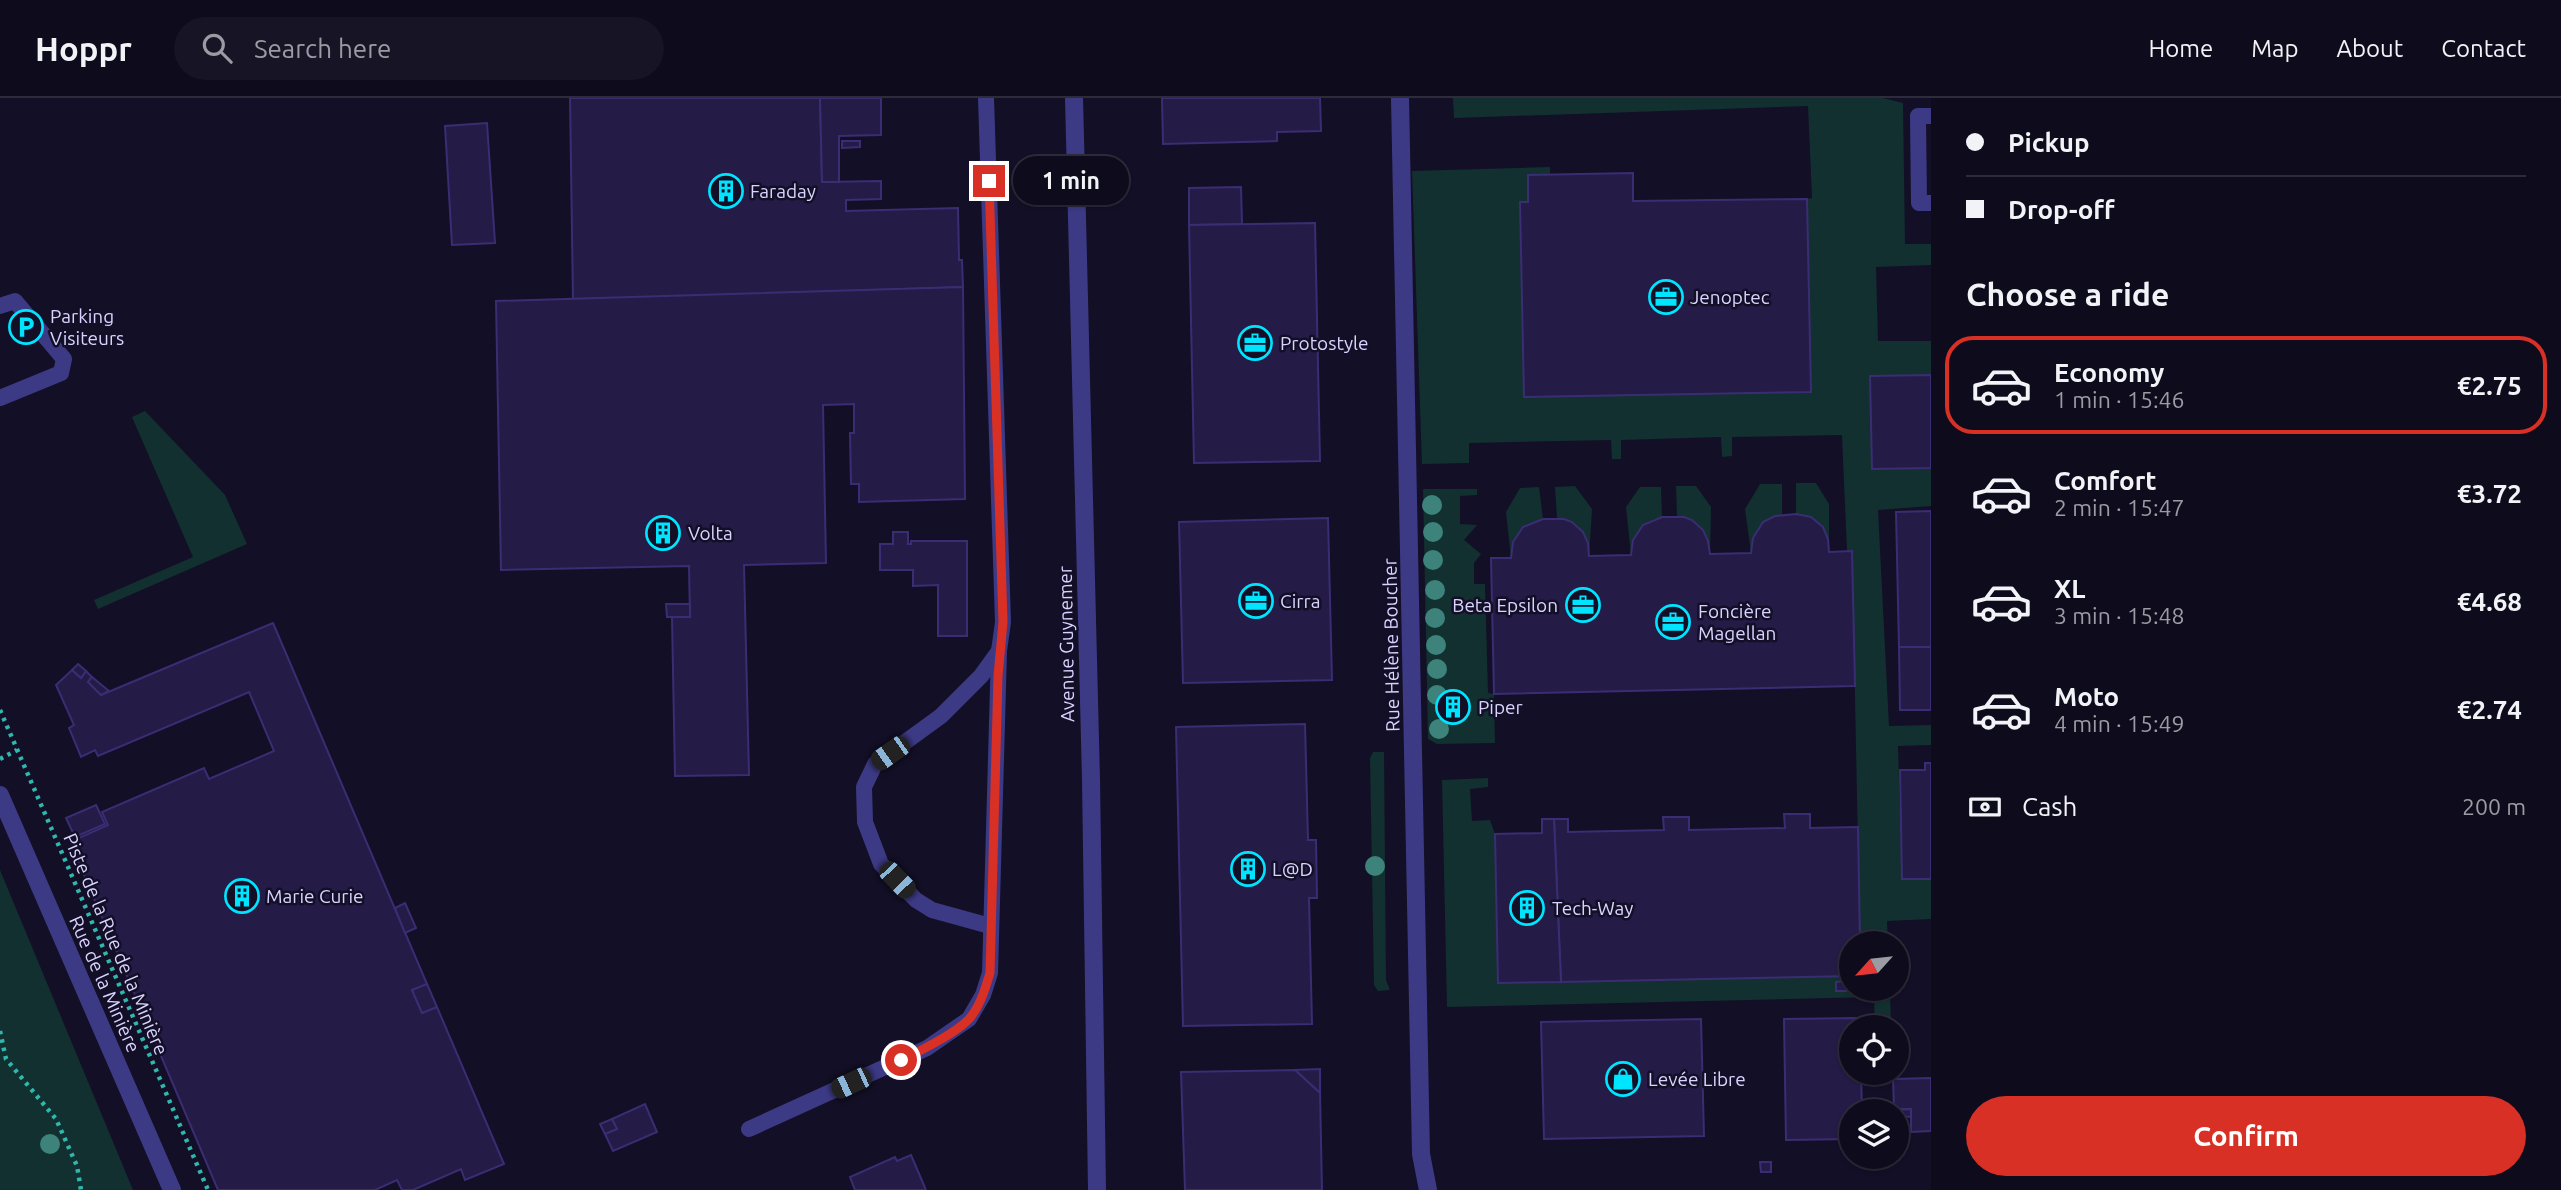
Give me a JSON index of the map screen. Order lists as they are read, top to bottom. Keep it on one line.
{"streets":{"street":["Avenue Guynemer","Rue Hélène Boucher","Rue de la Minière"],"path":["Piste de la Rue de la Minière"]},"places":{"building":["Faraday","Volta","Piper","L@D","Marie Curie","Tech-Way"],"office":["Jenoptec","Protostyle","Cirra","Beta Epsilon","Foncière Magellan"],"parking":["Parking Visiteurs"],"shop":["Levée Libre"]},"north":"bottom left","page":{"header":"Hoppr","search":"Search here","nav":["Home","Map","About","Contact"],"banner":["Pickup","Drop-off"],"bubble":"1 min","heading":"Choose a ride","list":[{"name":"Economy","note":"1 min · 15:46","value":"€2.75"},{"name":"Comfort","note":"2 min · 15:47","value":"€3.72"},{"name":"XL","note":"3 min · 15:48","value":"€4.68"},{"name":"Moto","note":"4 min · 15:49","value":"€2.74"}],"pay":["Cash","200 m"],"buttons":"Confirm"}}
